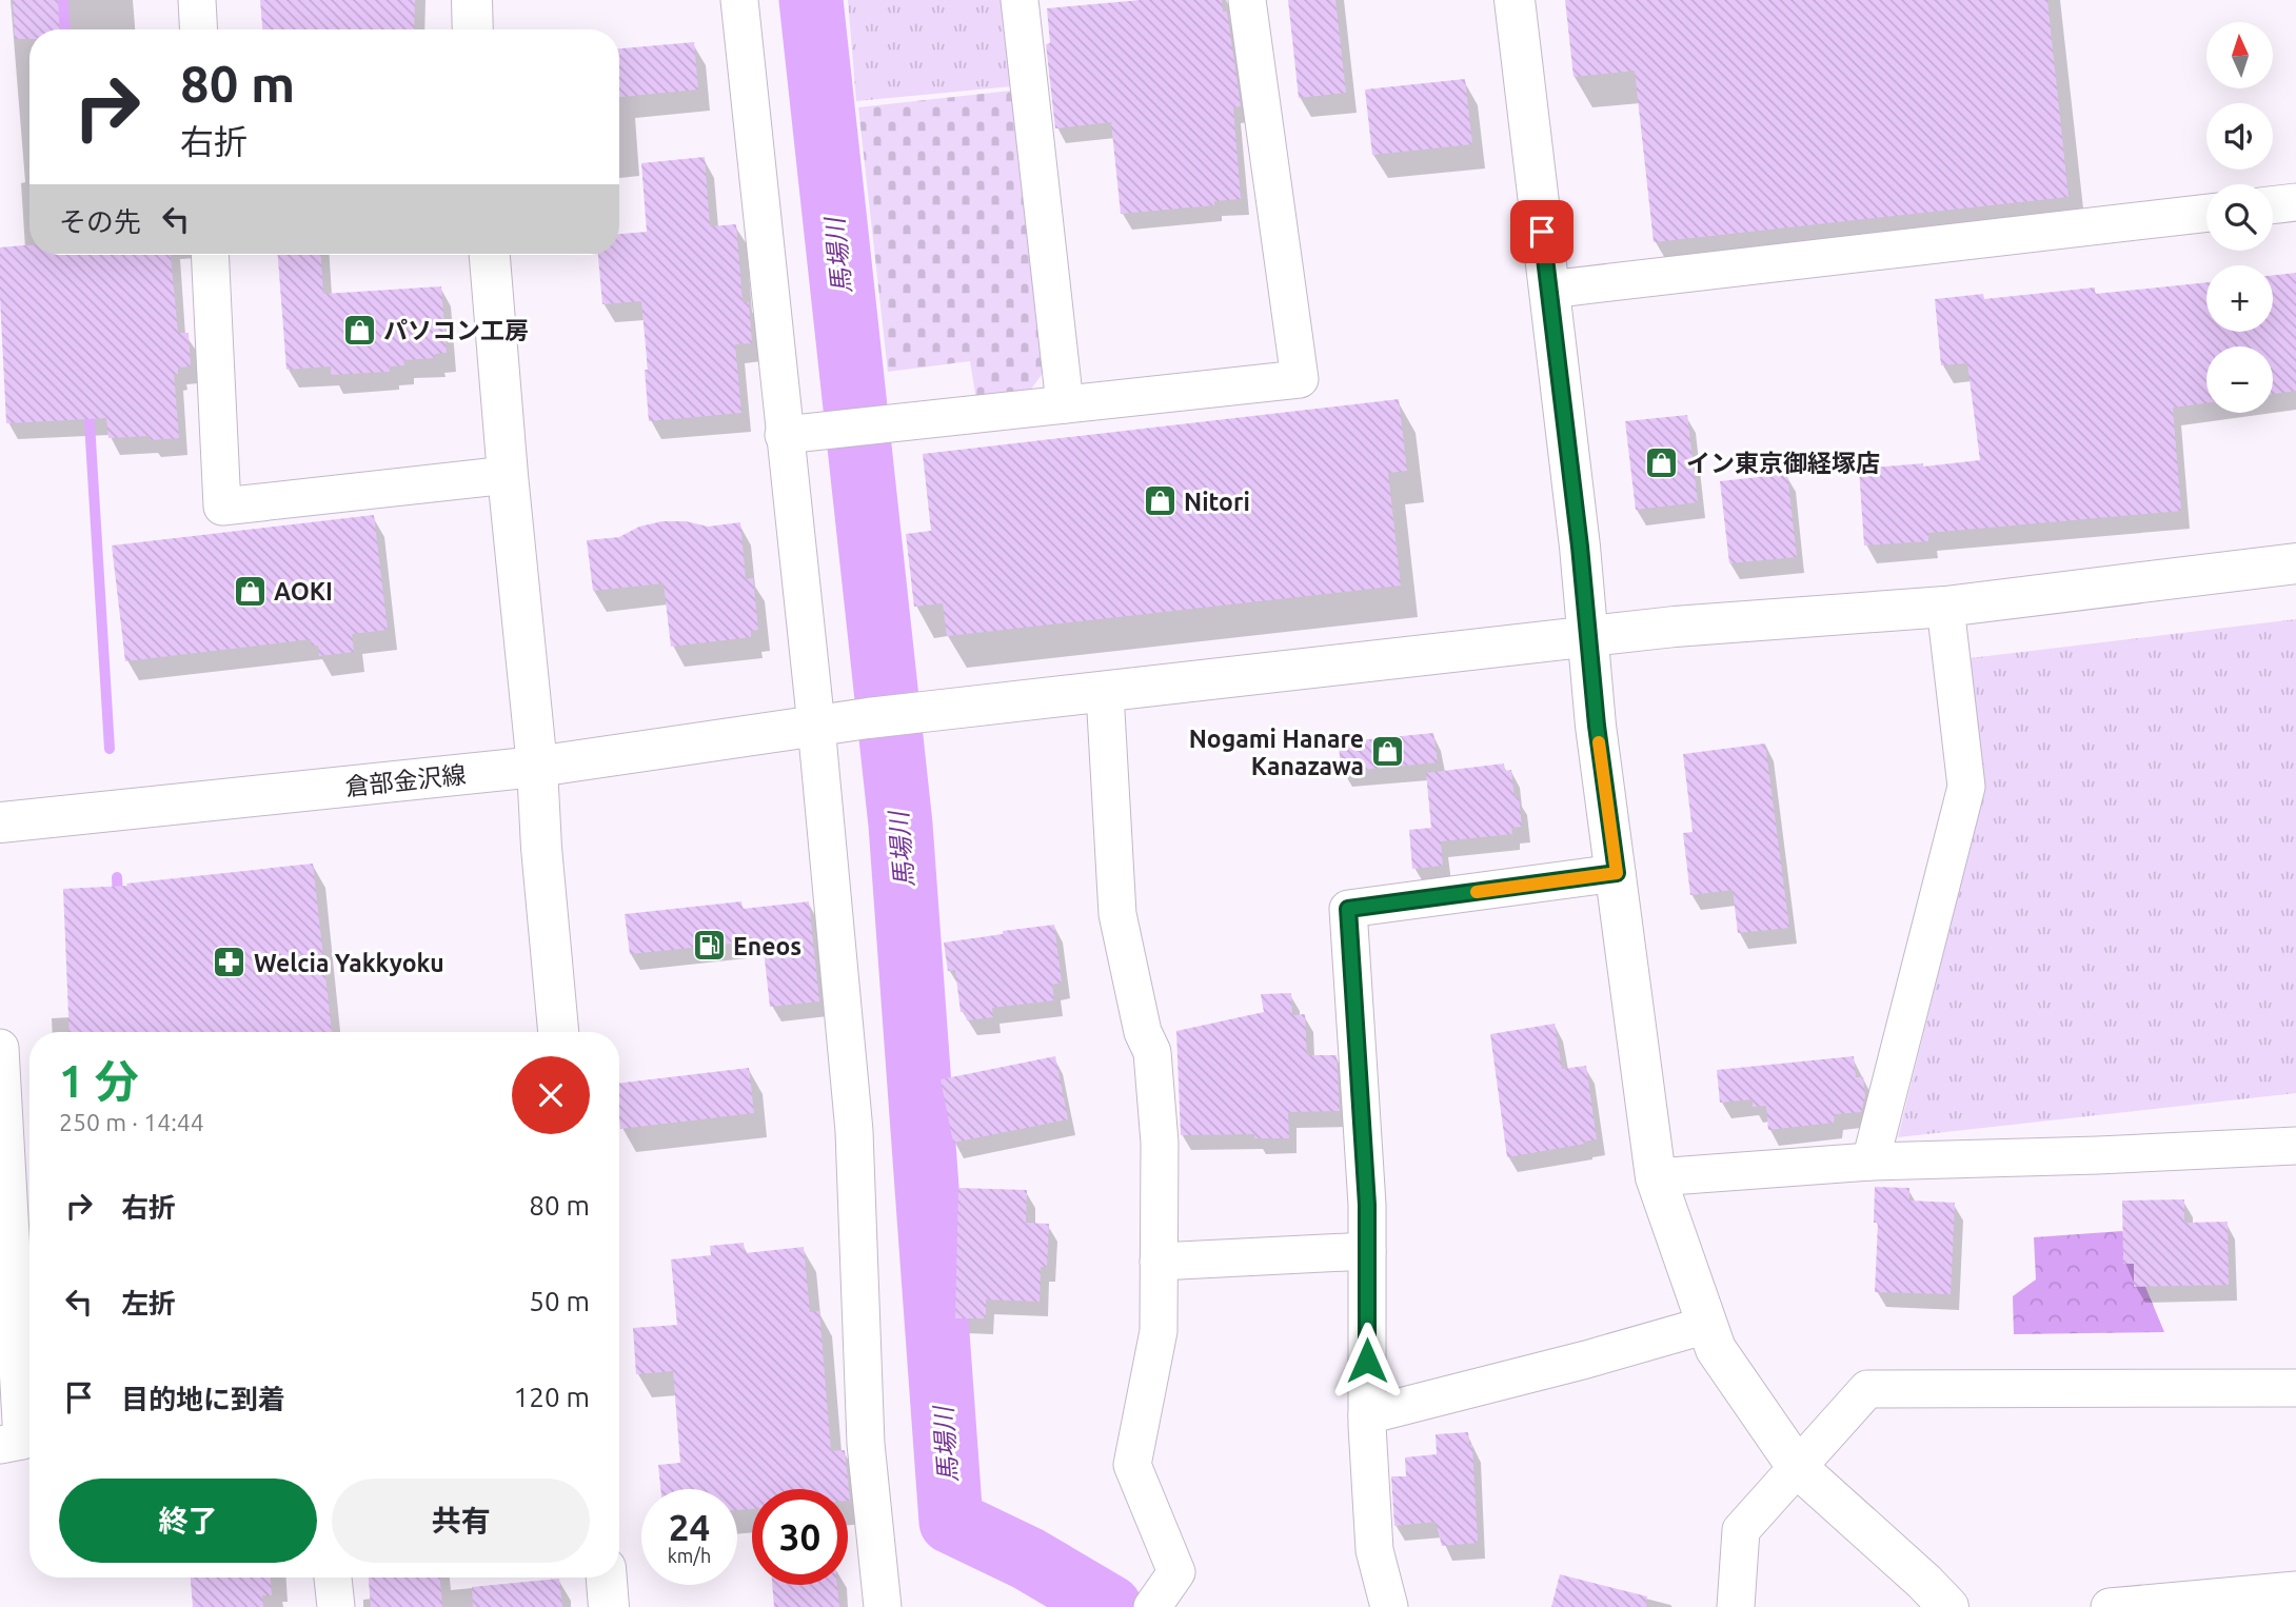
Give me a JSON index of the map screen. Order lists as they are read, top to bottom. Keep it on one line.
{"streets":{"street":["倉部金沢線"]},"water":["馬場川"],"places":{"shop":["パソコン工房","イン東京御経塚店","Nitori","AOKI","Nogami Hanare Kanazawa"],"fuel station":["Eneos"],"pharmacy":["Welcia Yakkyoku"]},"north":"top","page":{"map_buttons":["+","−"],"turn":["80 m","右折"],"then":"その先","heading":["1 分","250 m · 14:44"],"list":[{"name":"右折","value":"80 m"},{"name":"左折","value":"50 m"},{"name":"目的地に到着","value":"120 m"}],"buttons":["終了","共有"],"speed":"24 km/h","limit":"30"}}
